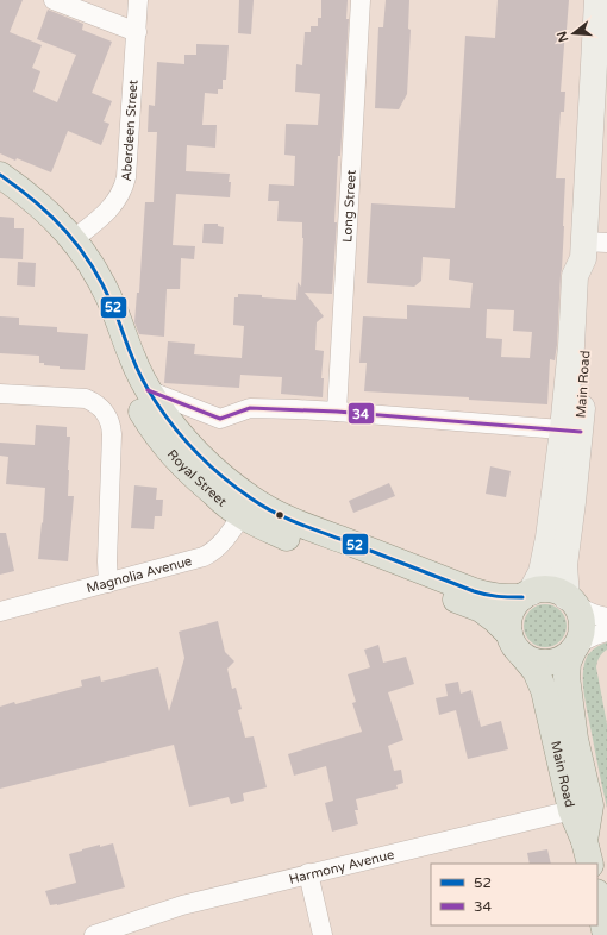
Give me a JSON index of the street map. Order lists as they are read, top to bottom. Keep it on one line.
{"streets":{"main road":["Main Road","Royal Street"],"street":["Aberdeen Street","Long Street","Magnolia Avenue","Harmony Avenue"]},"crossings":[["Aberdeen Street","Royal Street"],["Main Road","Royal Street"],["Main Road","Harmony Avenue"],["Royal Street","Magnolia Avenue"]],"lines":["transit line 52","transit line 34"],"legend":["52","34"],"north":"left"}
